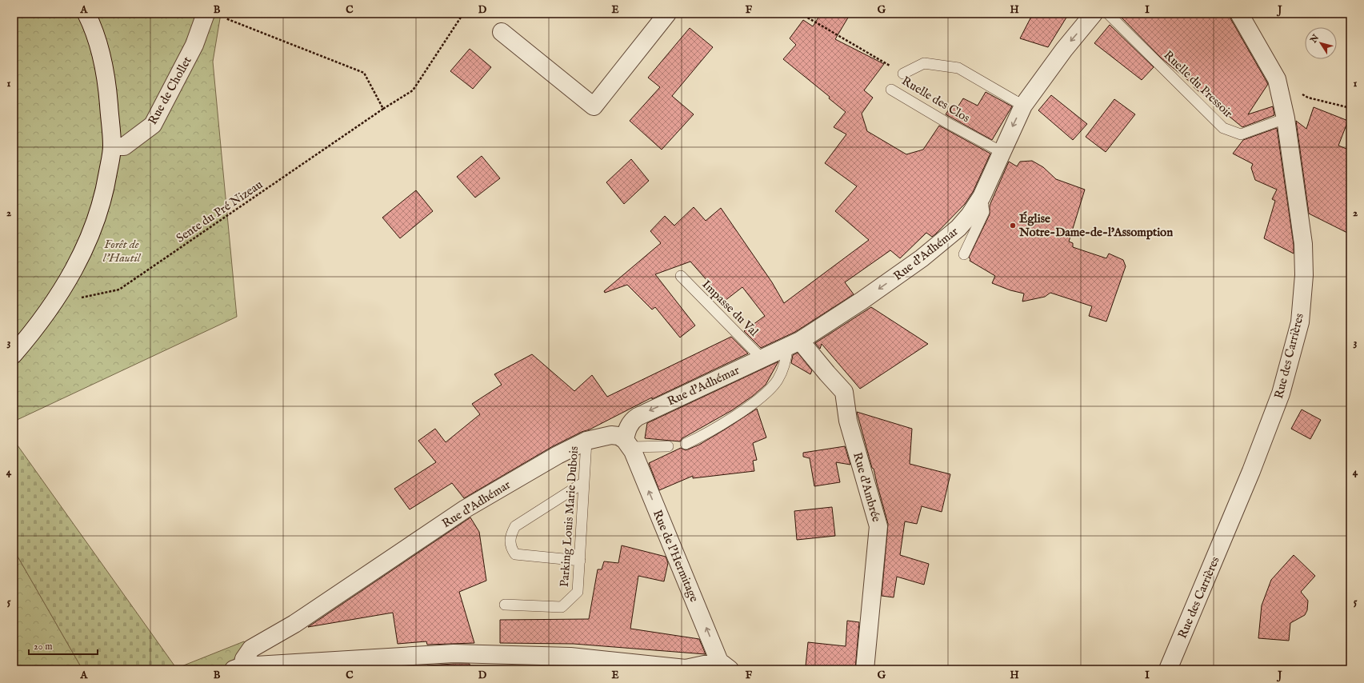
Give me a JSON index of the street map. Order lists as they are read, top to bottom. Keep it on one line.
{"streets":{"street":["Rue de Chollet","Rue d'Adhémar","Rue des Carrières","Rue d'Ambrée","Rue de l'Hermitage"],"lane":["Ruelle du Pressoir","Ruelle des Clos","Impasse du Val","Parking Louis Marie Dubois"],"path":["Sente du Pré Nizeau"]},"crossings":[["Ruelle du Pressoir","Rue des Carrières"],["Ruelle des Clos","Rue d'Adhémar"],["Rue d'Adhémar","Impasse du Val"],["Rue d'Adhémar","Rue d'Ambrée"],["Rue d'Adhémar","Parking Louis Marie Dubois"],["Rue d'Adhémar","Rue de l'Hermitage"]],"one_way":["Rue d'Adhémar","Rue de l'Hermitage"],"parks":["Forêt de l'Hautil"],"places":["Église Notre-Dame-de-l'Assomption"],"scale_bar":"20 m","north":"top left","grid":{"columns":["A","B","C","D","E","F","G","H","I","J"],"rows":["1","2","3","4","5"]}}
